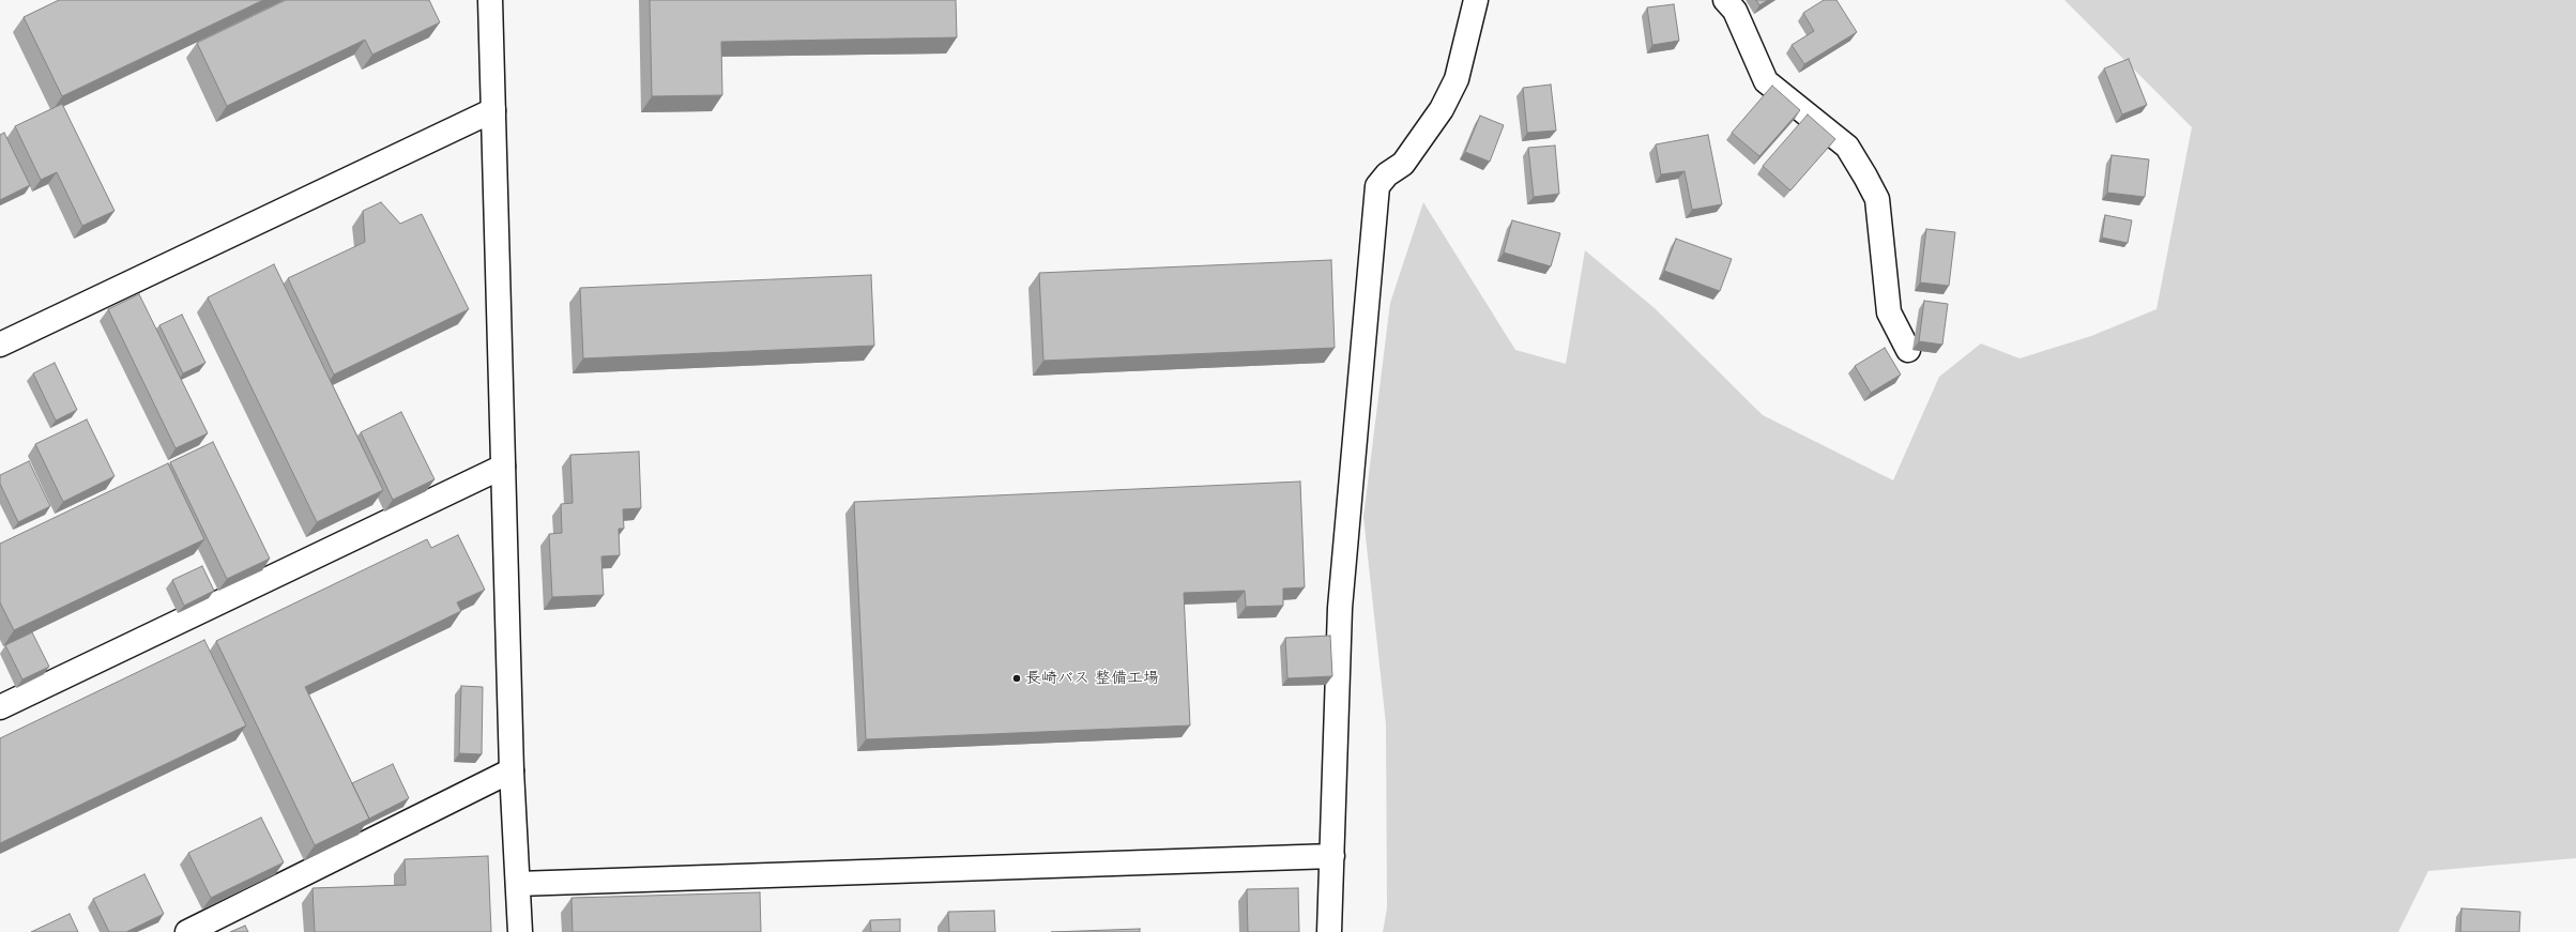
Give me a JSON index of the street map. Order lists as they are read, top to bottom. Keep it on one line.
{"places":["長崎バス 整備工場"]}
